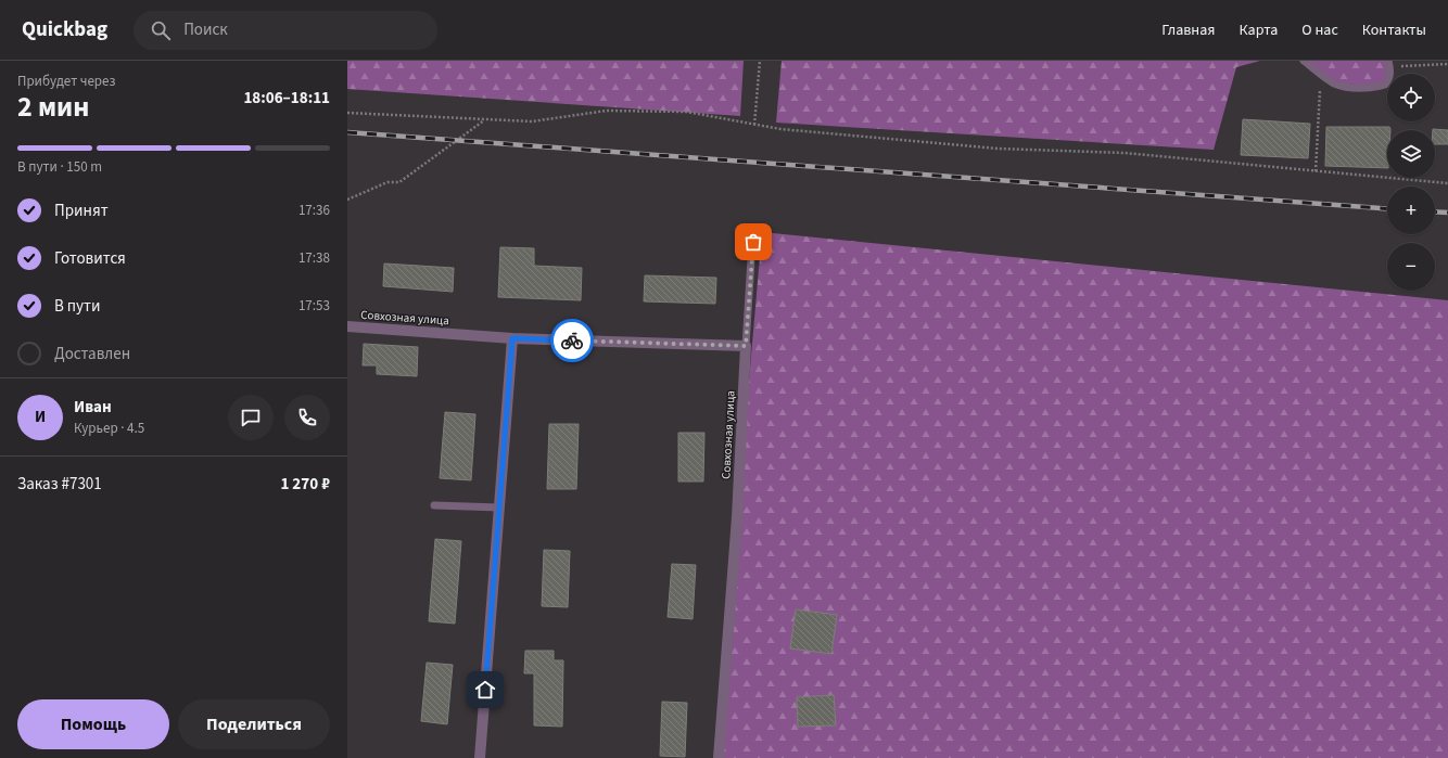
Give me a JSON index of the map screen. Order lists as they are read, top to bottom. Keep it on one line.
{"streets":{"street":["Совхозная улица"]},"page":{"header":"Quickbag","search":"Поиск","nav":["Главная","Карта","О нас","Контакты"],"heading":["2 мин","Прибудет через","18:06–18:11"],"panel":["Иван","Курьер · 4.5","Заказ #7301","1 270 ₽"],"map_buttons":["+","−"],"bar":"В пути · 150 m","list":[["Принят","17:36"],["Готовится","17:38"],["В пути","17:53"],"Доставлен"],"round":"И","buttons":["Помощь","Поделиться"]}}
